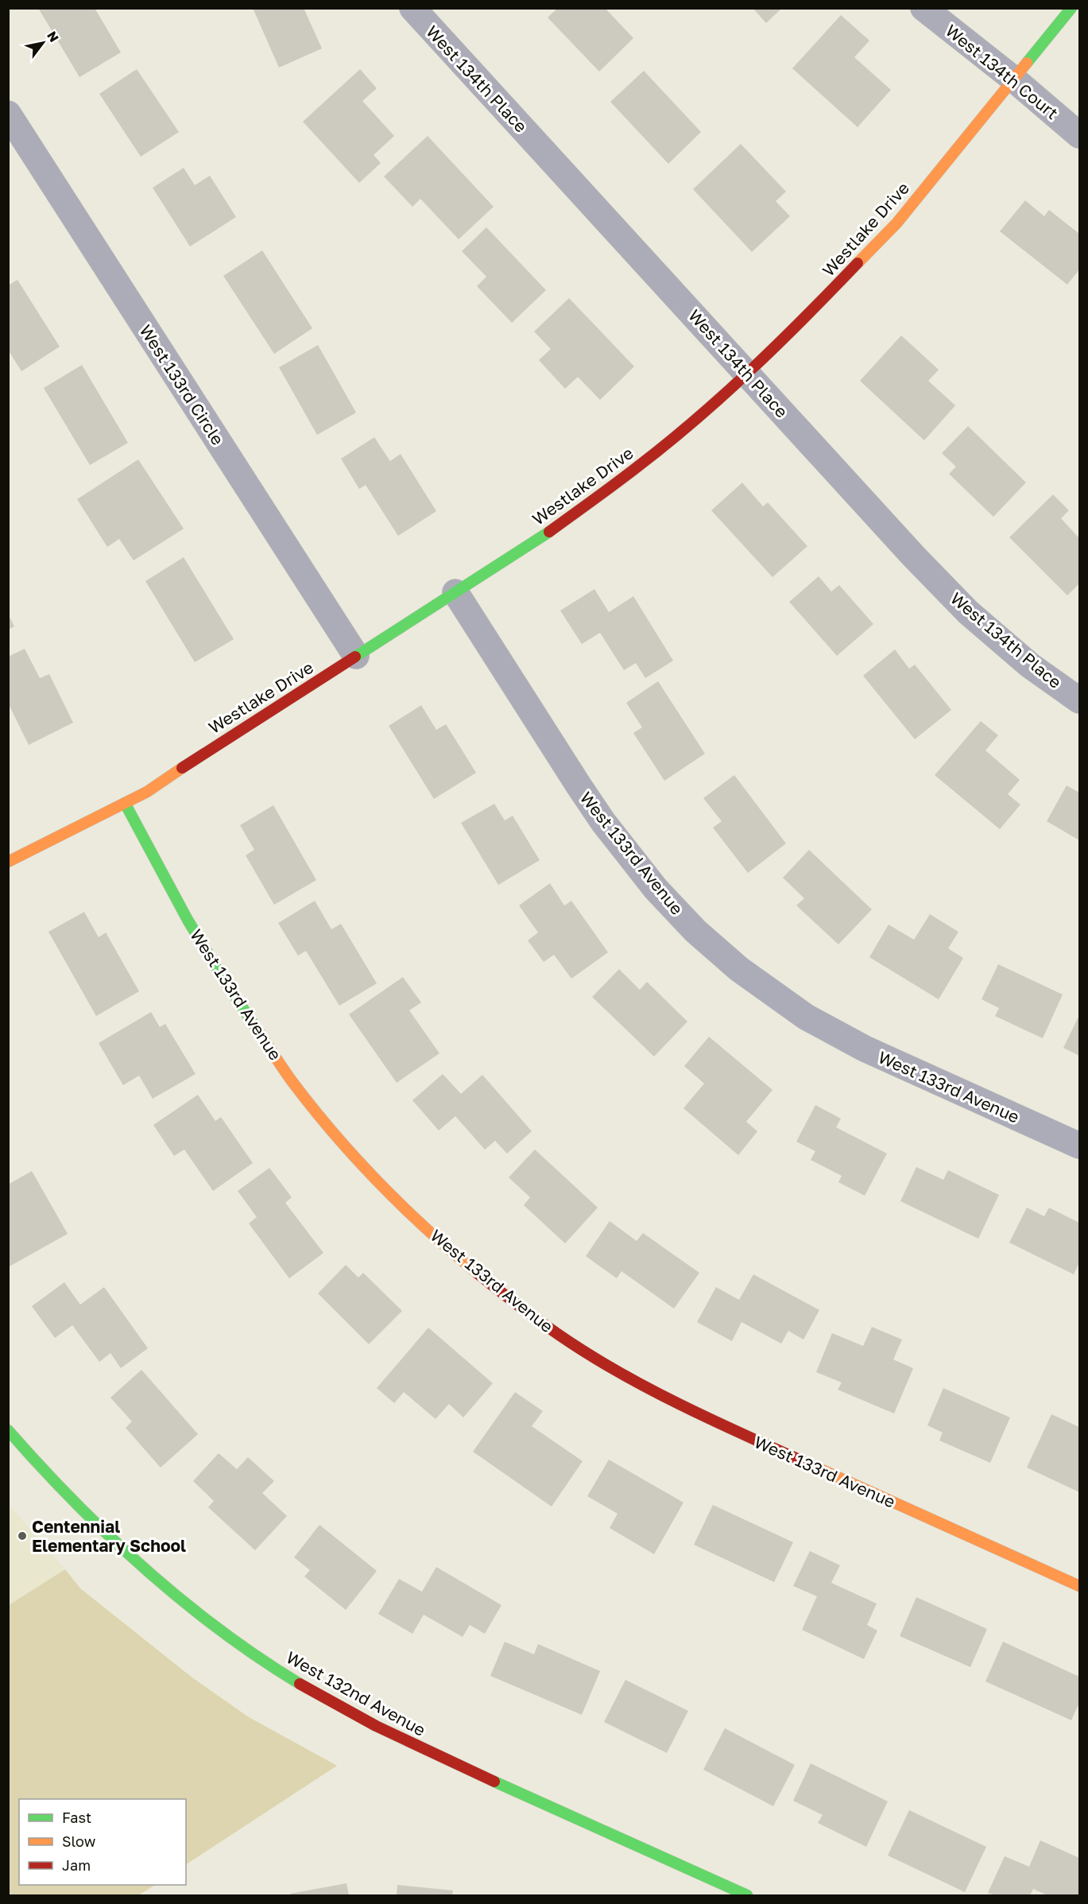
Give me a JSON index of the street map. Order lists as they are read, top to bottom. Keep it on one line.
{"streets":{"street":["West 134th Court","West 134th Place","Westlake Drive","West 133rd Circle","West 133rd Avenue","West 132nd Avenue"]},"crossings":[["West 134th Court","Westlake Drive"],["West 134th Place","Westlake Drive"],["Westlake Drive","West 133rd Circle"],["Westlake Drive","West 133rd Avenue"]],"places":["Centennial Elementary School"],"legend":["Fast","Slow","Jam"],"north":"top right"}
